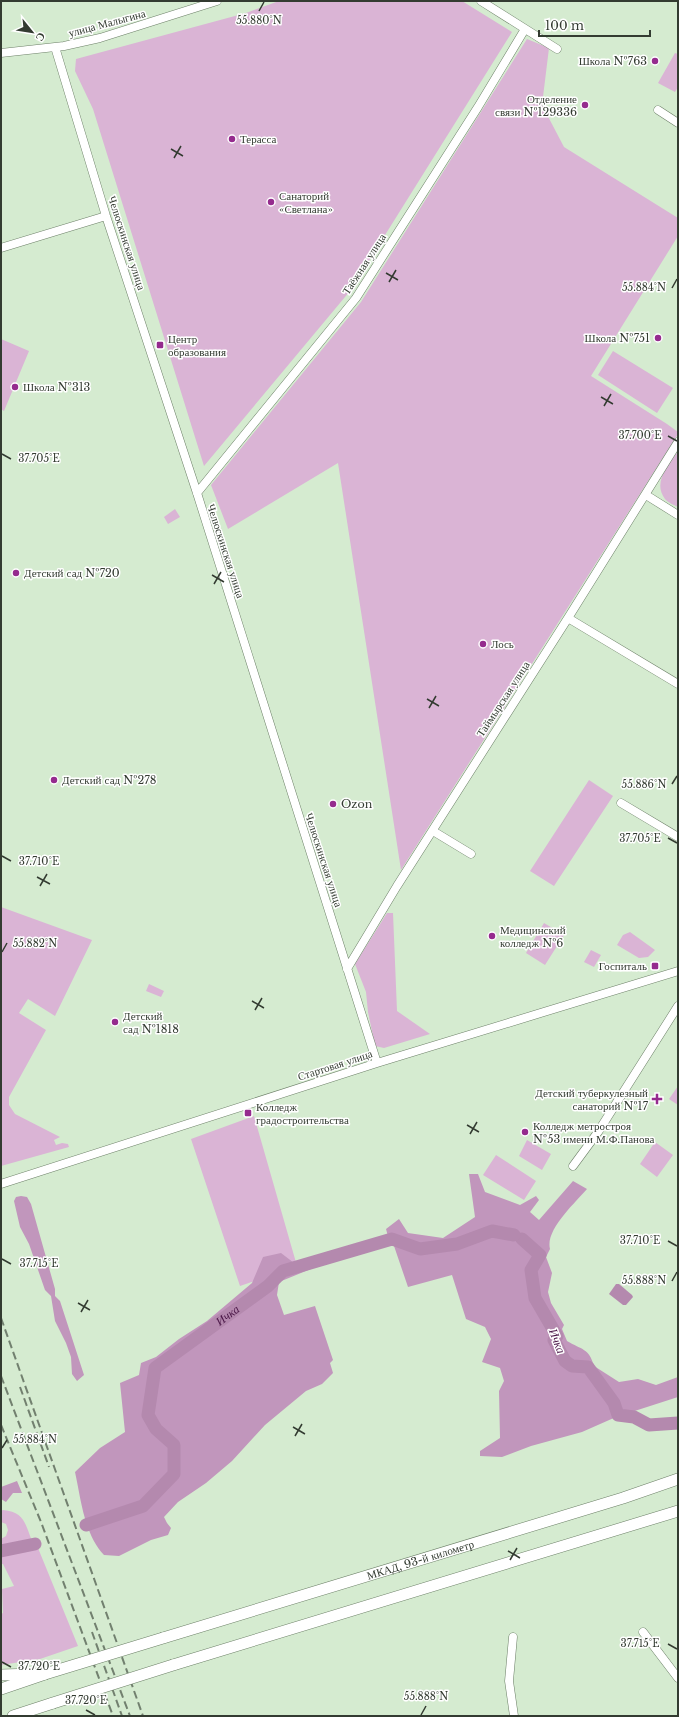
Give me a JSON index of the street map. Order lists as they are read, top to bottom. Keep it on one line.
{"streets":{"highway":["МКАД, 93-й километр"],"street":["улица Малыгина","Челюскинская улица","Таёжная улица","Таймырская улица","Стартовая улица"]},"crossings":[["улица Малыгина","Челюскинская улица"],["Челюскинская улица","Таёжная улица"],["Челюскинская улица","Таймырская улица"],["Челюскинская улица","Стартовая улица"]],"water":["Ичка"],"places":{"other":["Школа №763","Отделение связи №129336","Терасса","Санаторий «Светлана»","Школа №751","Школа №313","Детский сад №720","Лось","Детский сад №278","Ozon","Медицинский колледж №6","Детский сад №1818","Колледж метростроя №53 имени М.Ф.Панова"],"transit":["Центр образования","Госпиталь","Колледж градостроительства"],"health":["Детский туберкулезный санаторий №17"]},"scale_bar":"100 m","north":"bottom right","coordinates":["55.880°N","55.884°N","37.700°E","37.705°E","55.886°N","37.710°E","55.882°N","37.715°E","55.888°N","37.720°E"]}
